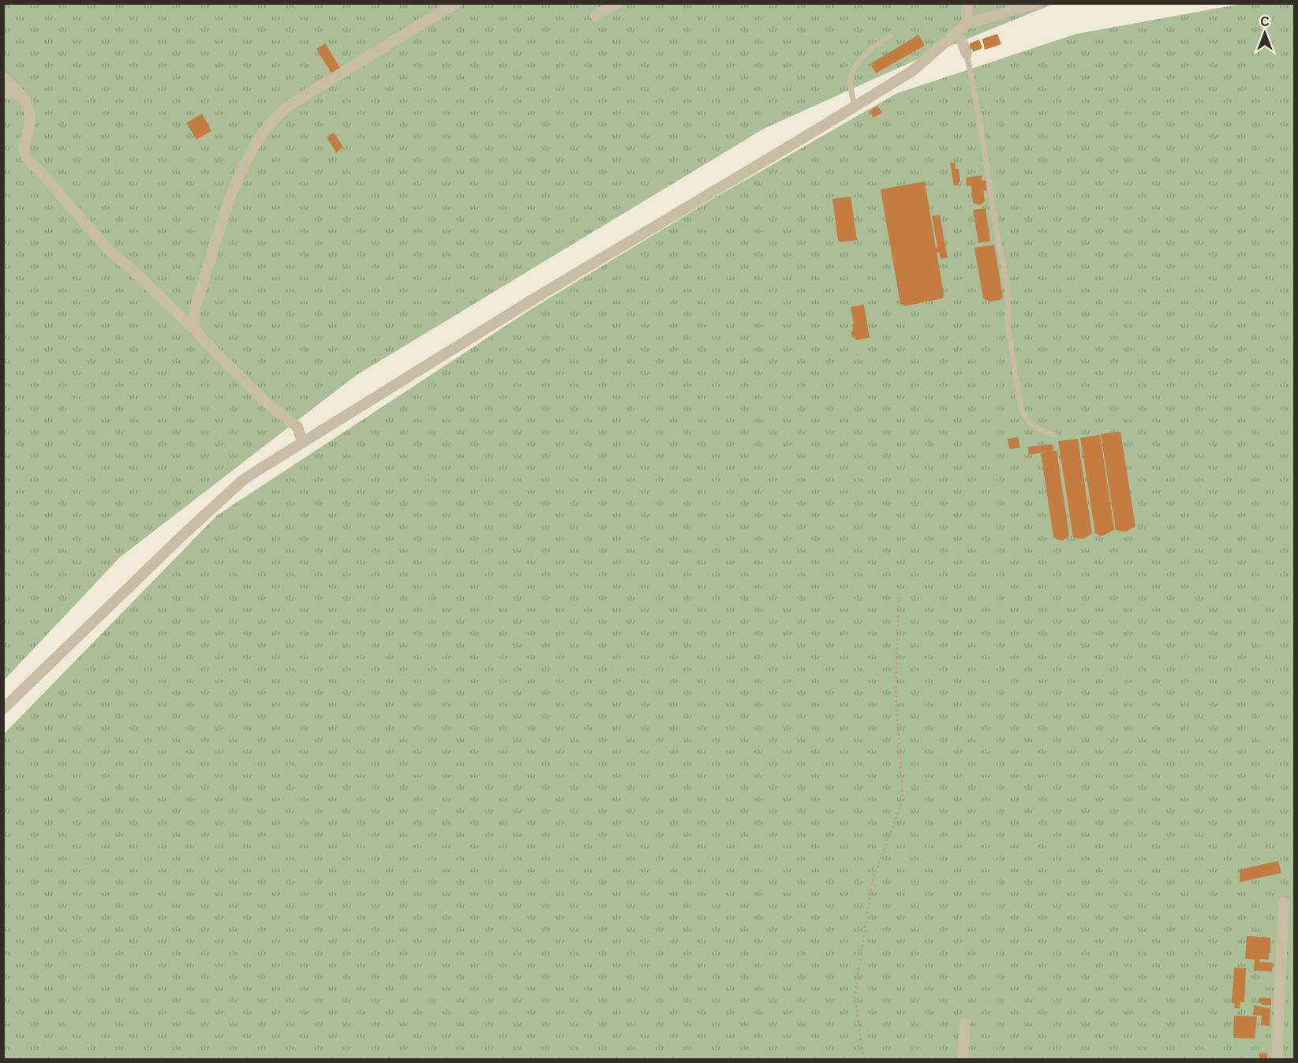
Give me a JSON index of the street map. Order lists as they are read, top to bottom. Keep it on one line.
{"north":"top"}
